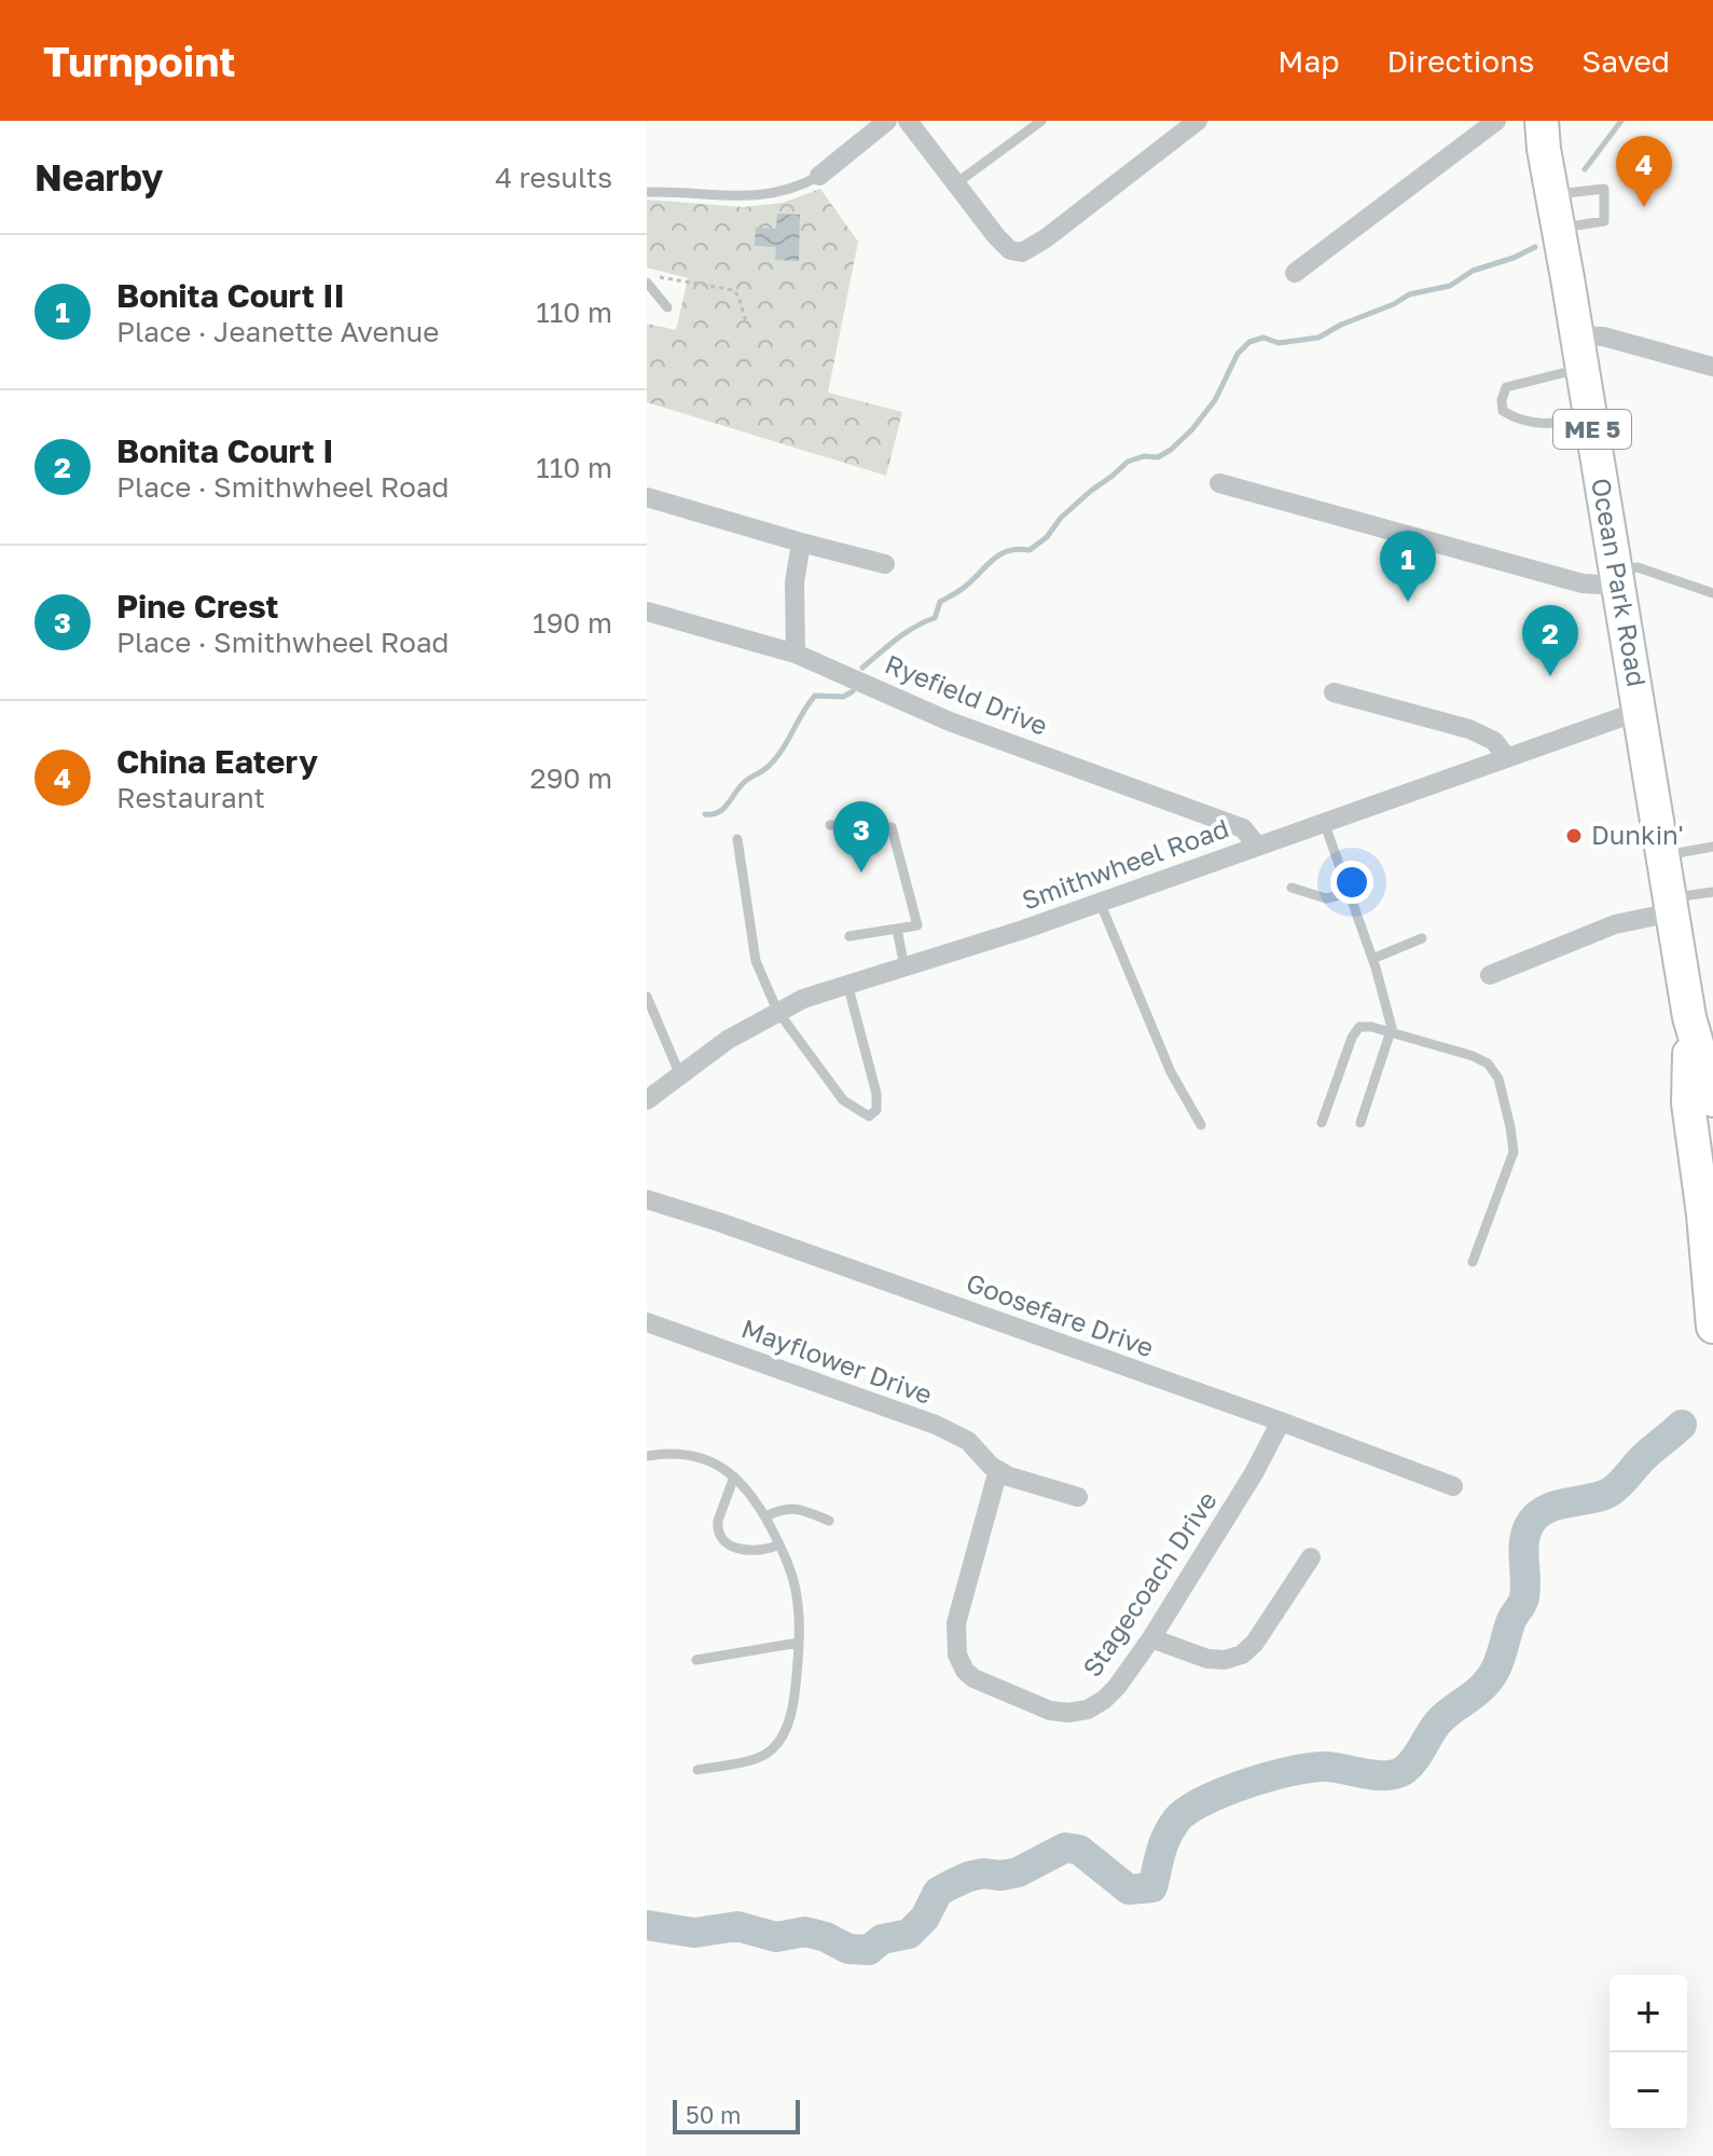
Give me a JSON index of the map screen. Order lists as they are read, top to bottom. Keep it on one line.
{"streets":{"main road":["ME 5","Ocean Park Road"],"street":["Ryefield Drive","Smithwheel Road","Goosefare Drive","Mayflower Drive","Stagecoach Drive"]},"crossings":[["Ocean Park Road","Smithwheel Road"],["Ryefield Drive","Smithwheel Road"],["Goosefare Drive","Stagecoach Drive"],["Mayflower Drive","Stagecoach Drive"]],"places":["Dunkin'"],"scale_bar":"50 m","page":{"header":"Turnpoint","nav":["Map","Directions","Saved"],"heading":["Nearby","4 results"],"pins":["4","1","2","3"],"list":[{"mark":"1","name":"Bonita Court II","note":"Place · Jeanette Avenue","value":"110 m"},{"mark":"2","name":"Bonita Court I","note":"Place · Smithwheel Road","value":"110 m"},{"mark":"3","name":"Pine Crest","note":"Place · Smithwheel Road","value":"190 m"},{"mark":"4","name":"China Eatery","note":"Restaurant","value":"290 m"}],"map_buttons":["+","−"],"scale":"50 m"}}
